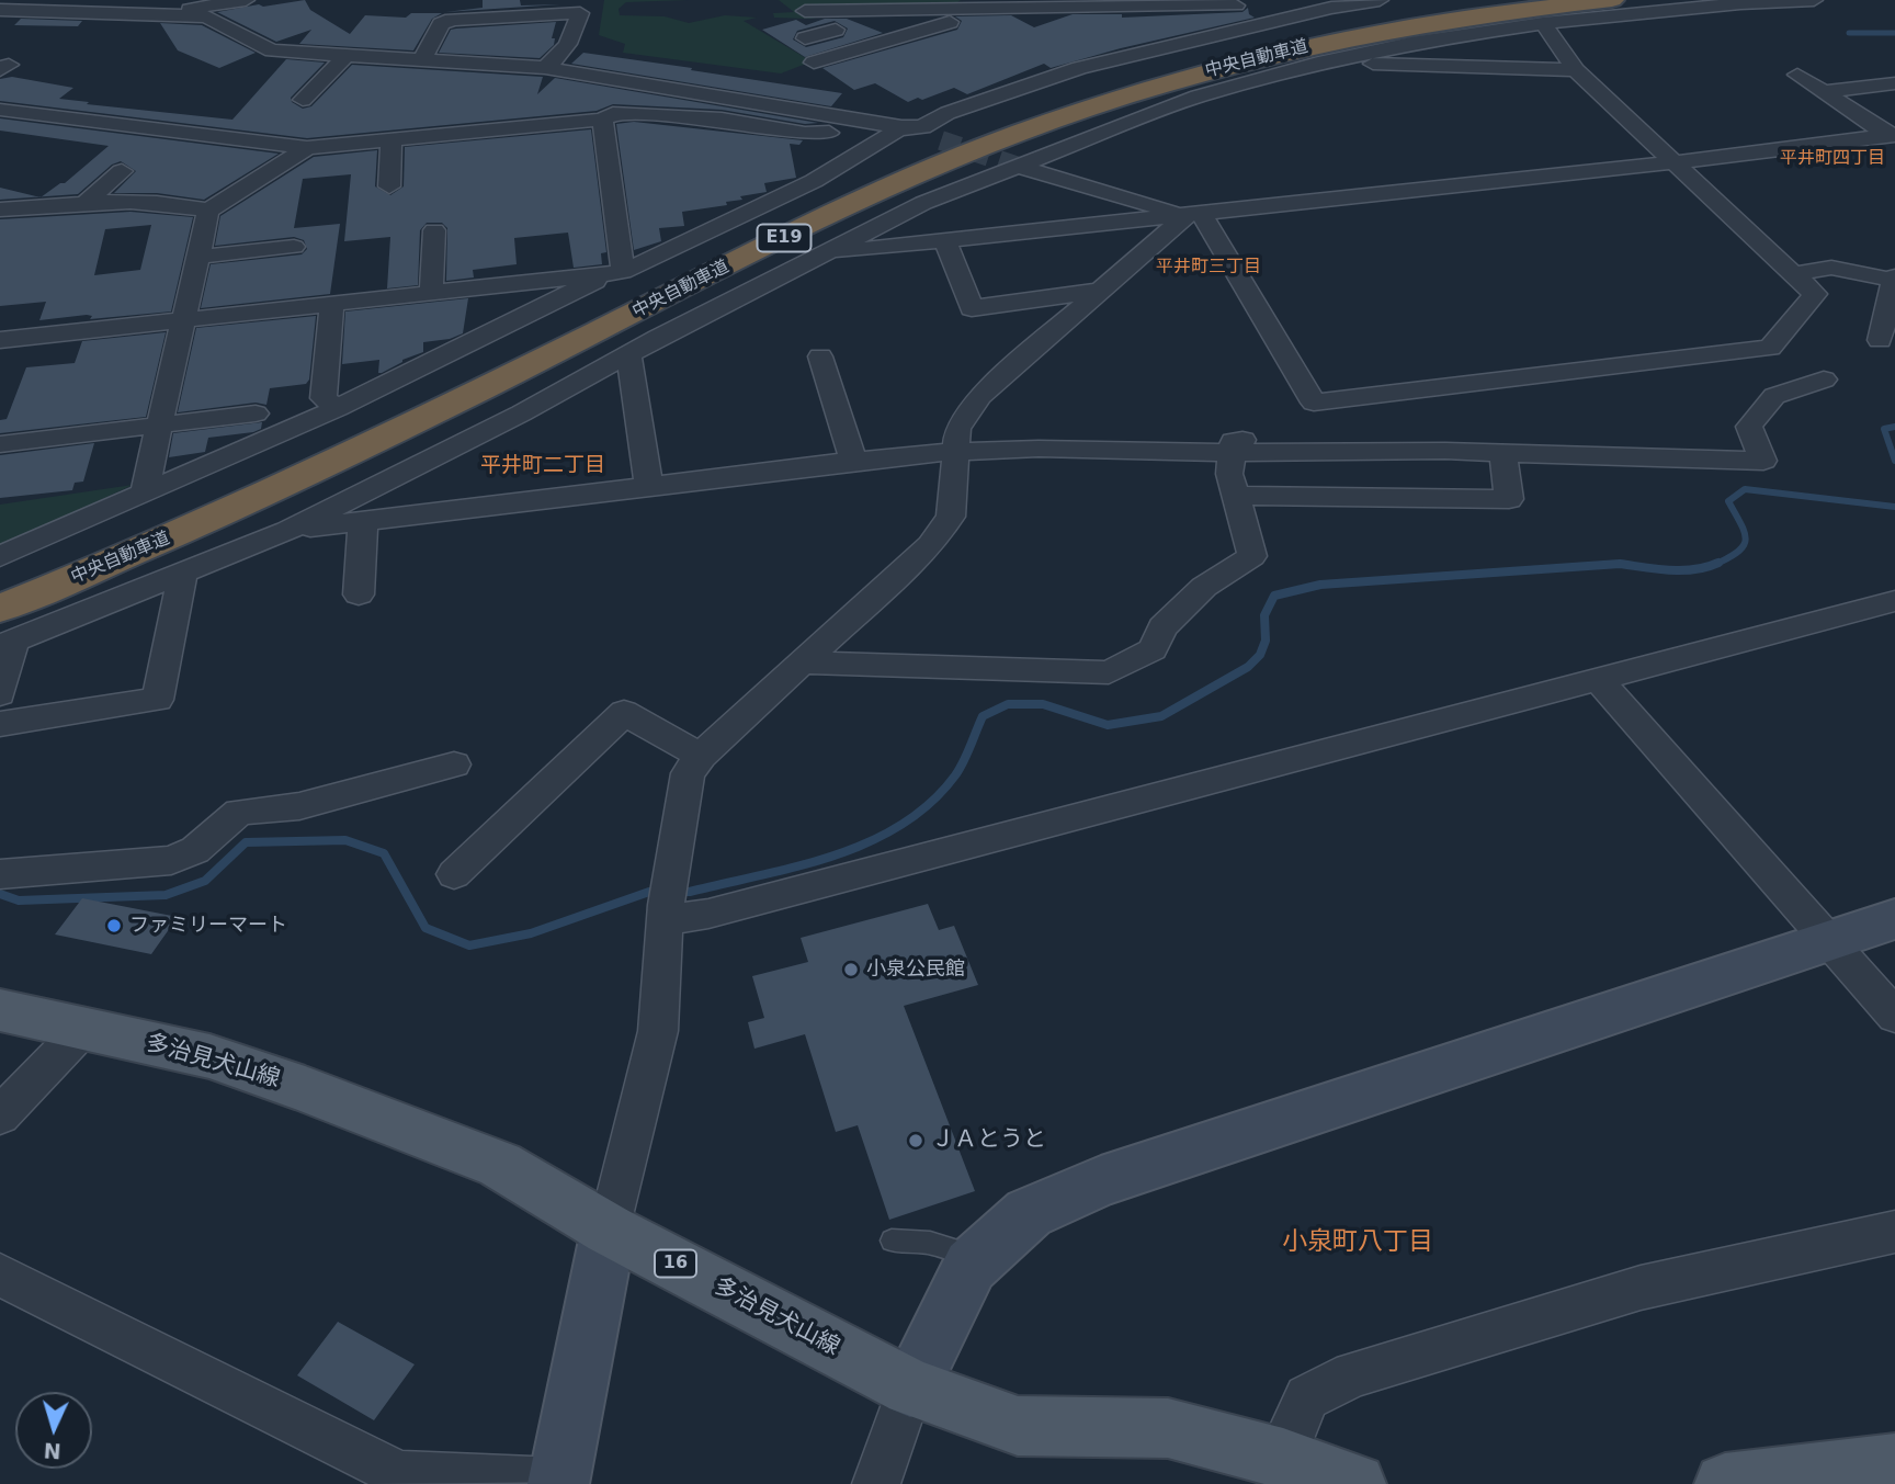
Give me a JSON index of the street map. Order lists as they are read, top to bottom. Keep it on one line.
{"streets":{"highway":["中央自動車道","E19"],"main road":["多治見犬山線","16"]},"districts":["平井町四丁目","平井町三丁目","平井町二丁目","小泉町八丁目"],"places":["ファミリーマート","小泉公民館","ＪＡとうと"],"north":"bottom"}
